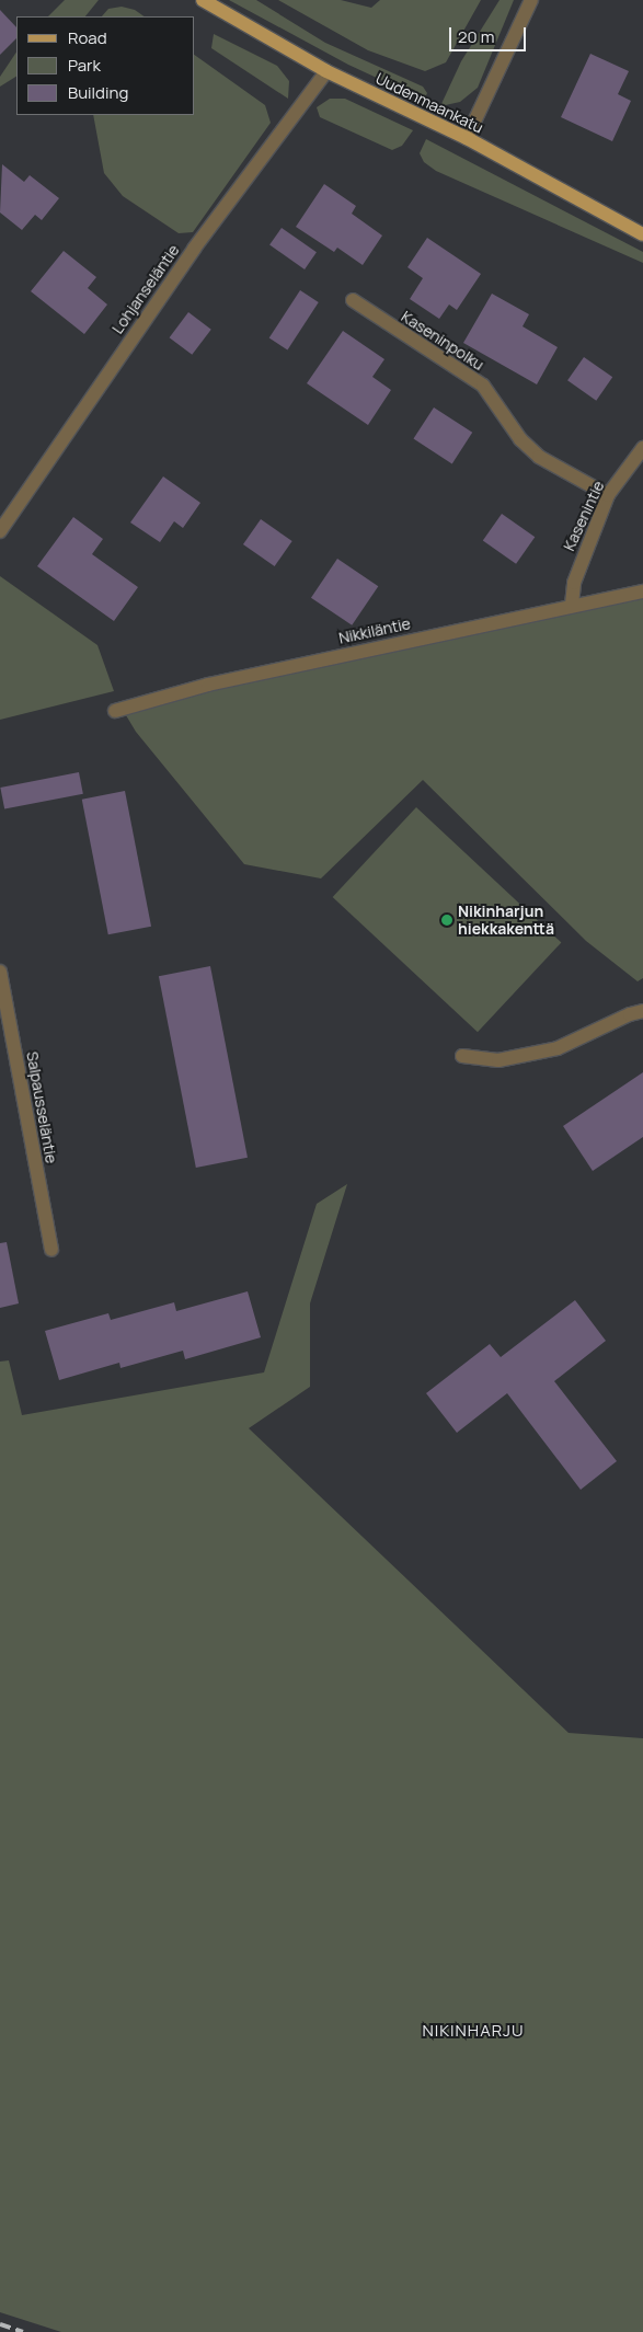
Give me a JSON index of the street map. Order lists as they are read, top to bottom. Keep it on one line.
{"streets":{"main road":["Uudenmaankatu"],"street":["Lohjanseläntie","Kaseninpolku","Kasenintie","Nikkiläntie","Salpausseläntie"]},"crossings":[["Uudenmaankatu","Lohjanseläntie"],["Kaseninpolku","Kasenintie"],["Kasenintie","Nikkiläntie"]],"districts":["NIKINHARJU"],"places":["Nikinharjun hiekkakenttä"],"legend":["Road","Park","Building"],"scale_bar":"20 m"}
